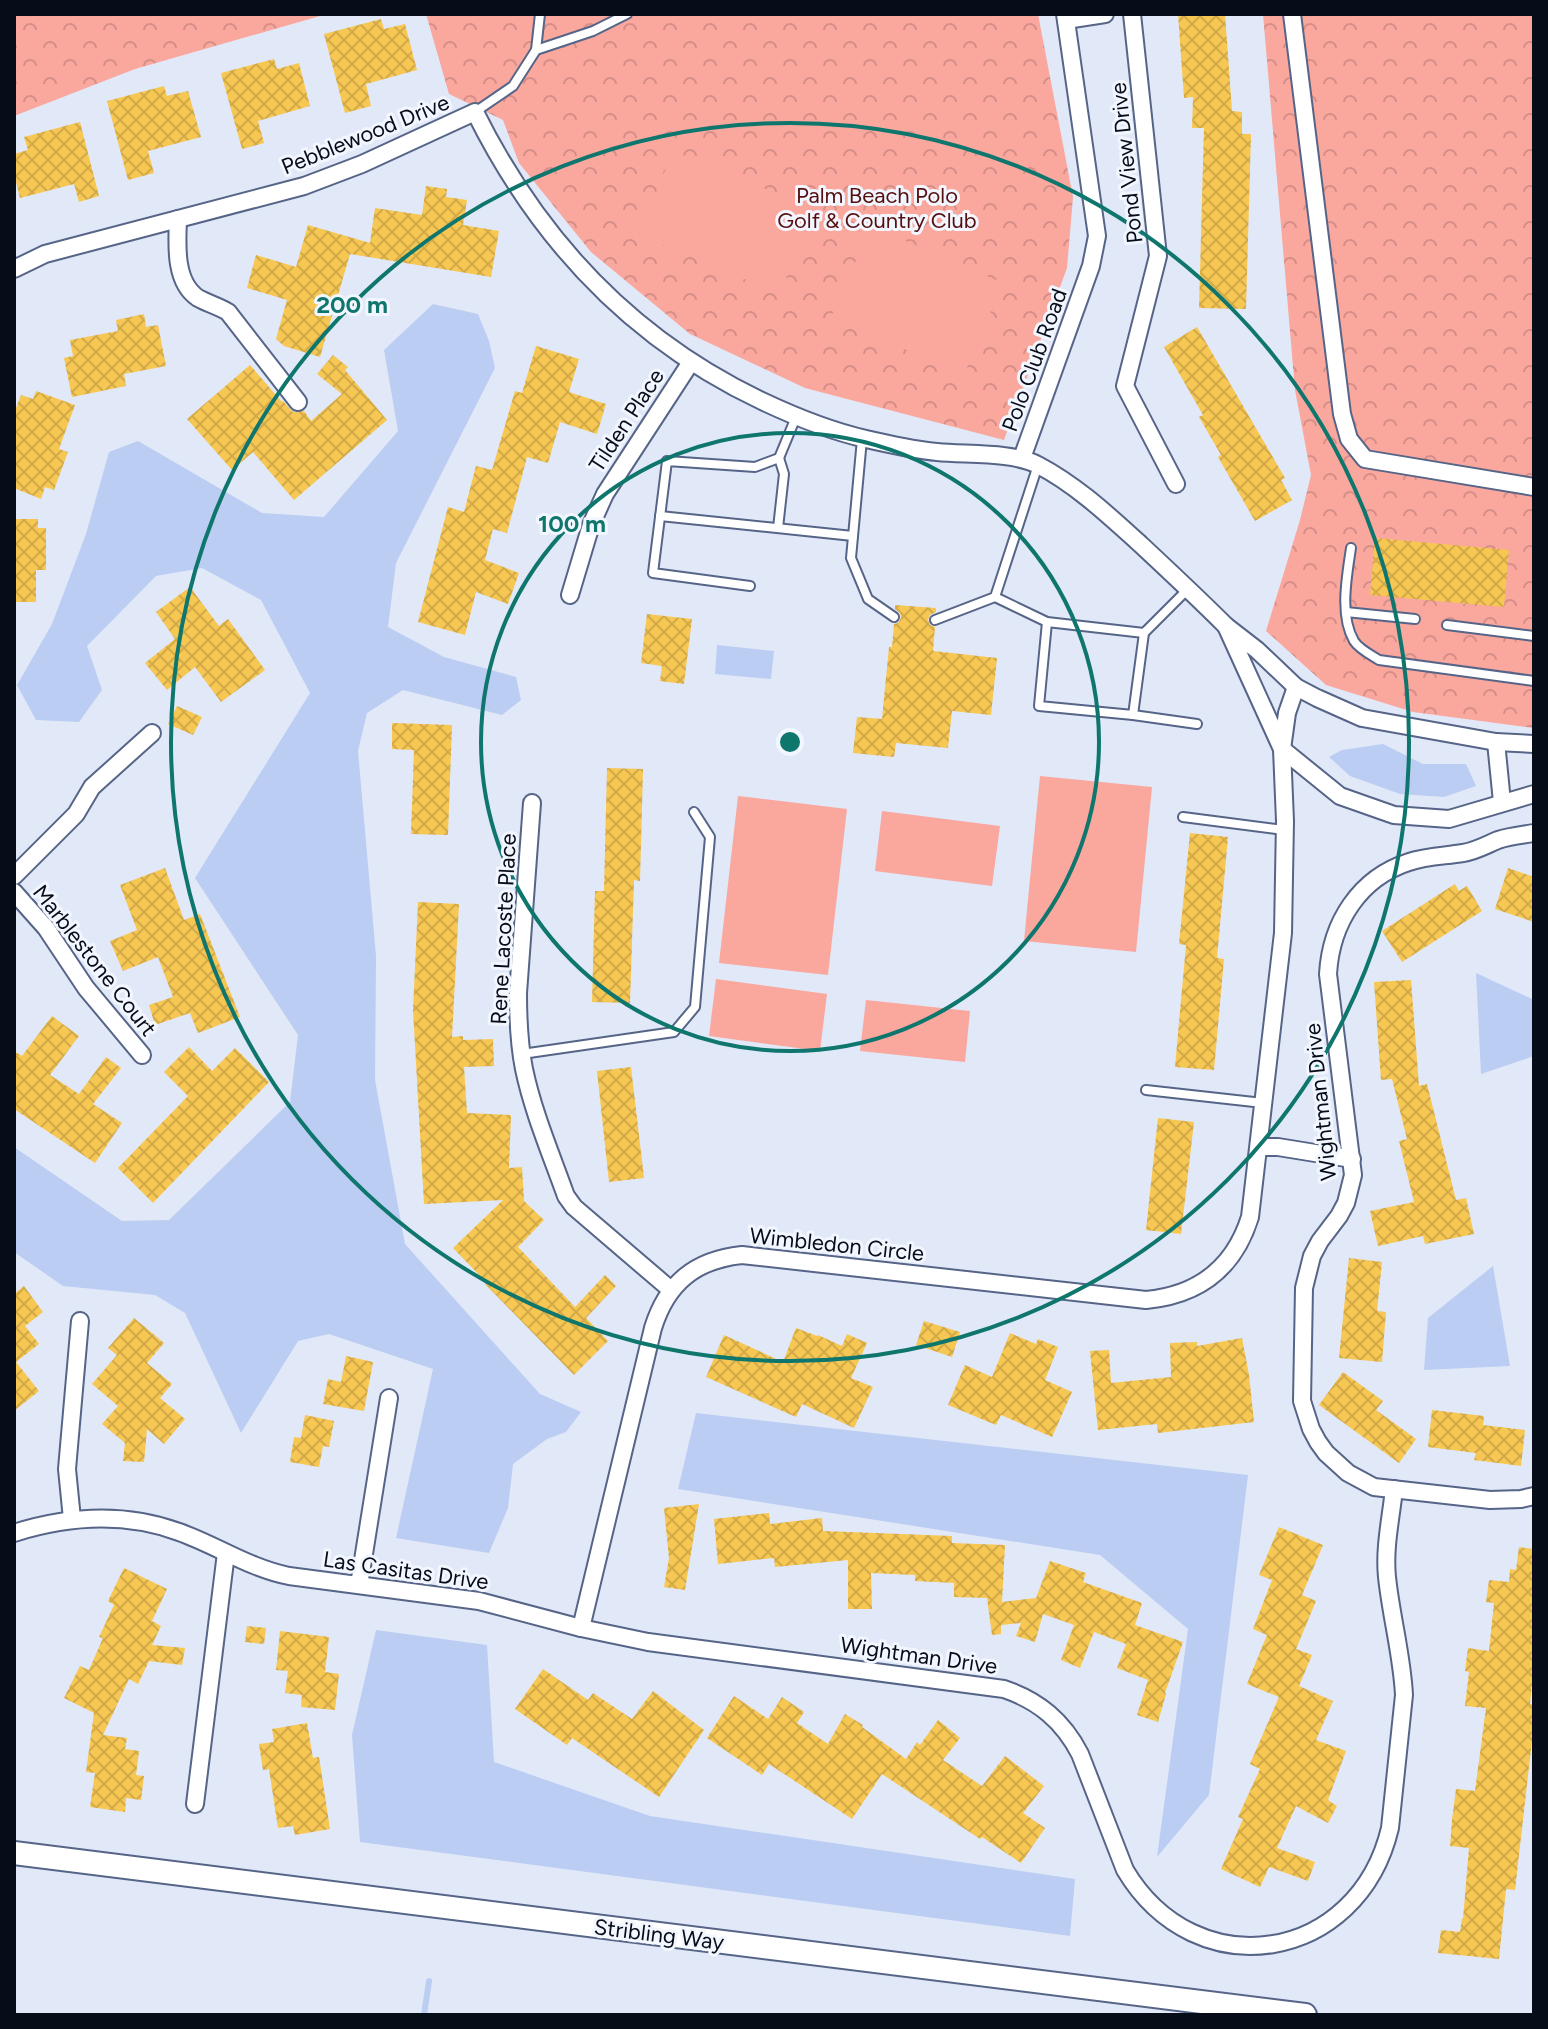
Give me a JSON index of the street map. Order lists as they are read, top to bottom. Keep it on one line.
{"streets":{"street":["Pebblewood Drive","Pond View Drive","Polo Club Road","Tilden Place","Rene Lacoste Place","Marblestone Court","Wightman Drive","Wimbledon Circle","Las Casitas Drive","Stribling Way"]},"crossings":[["Rene Lacoste Place","Wimbledon Circle"],["Wightman Drive","Wimbledon Circle"],["Wightman Drive","Las Casitas Drive"],["Wimbledon Circle","Las Casitas Drive"]],"parks":["Palm Beach Polo Golf & Country Club"],"rings":["200 m","100 m"]}
